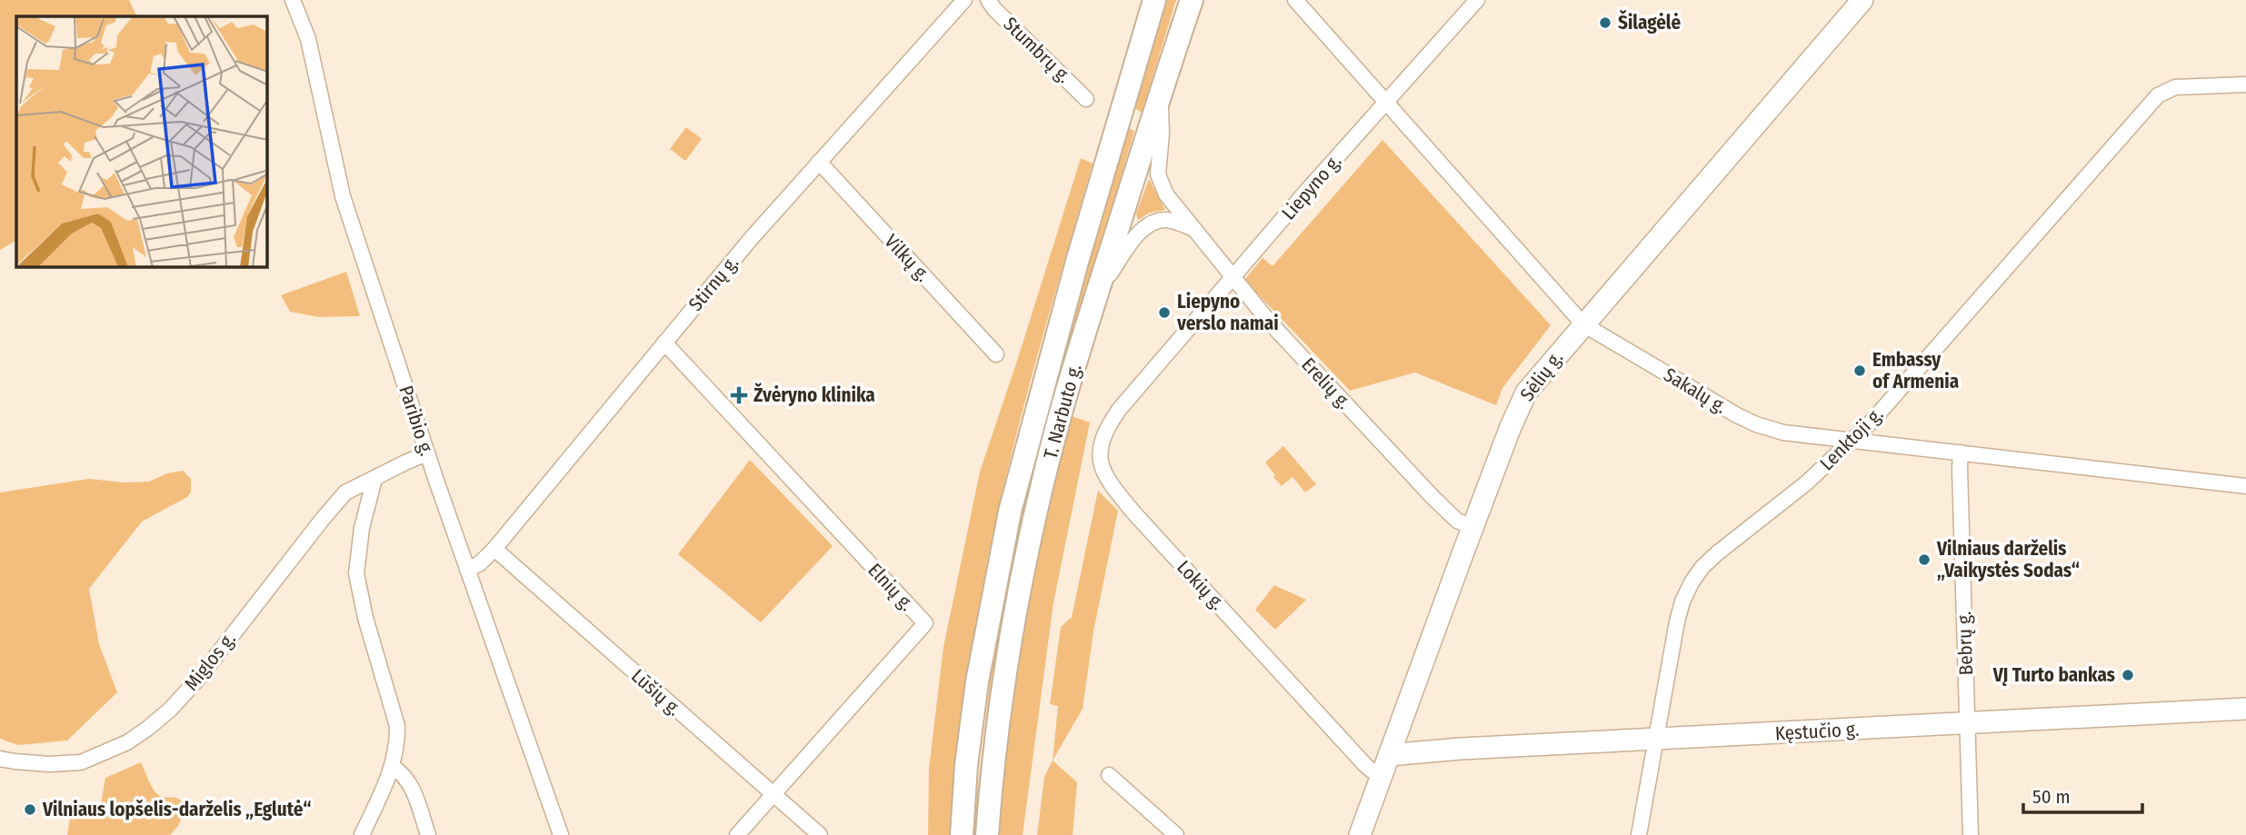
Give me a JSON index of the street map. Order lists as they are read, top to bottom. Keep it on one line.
{"streets":{"main road":["Sėlių g.","T. Narbuto g.","Kęstučio g."],"street":["Stumbrų g.","Liepyno g.","Vilkų g.","Stirnų g.","Erelių g.","Sakalų g.","Paribio g.","Lenktoji g.","Lokių g.","Elnių g.","Bebrų g.","Miglos g.","Lūšių g."]},"crossings":[["Liepyno g.","Erelių g."],["Liepyno g.","Sakalų g."],["Liepyno g.","Lokių g."],["Vilkų g.","Stirnų g."],["Stirnų g.","Paribio g."],["Stirnų g.","Elnių g."],["Stirnų g.","Lūšių g."],["Sėlių g.","Erelių g."],["Sėlių g.","Sakalų g."],["Sėlių g.","Lokių g."],["Sėlių g.","Kęstučio g."],["Erelių g.","T. Narbuto g."],["Sakalų g.","Lenktoji g."],["Sakalų g.","Bebrų g."],["Paribio g.","Miglos g."],["Lenktoji g.","Kęstučio g."],["Lokių g.","Kęstučio g."],["Elnių g.","Lūšių g."],["Bebrų g.","Kęstučio g."]],"places":{"other":["Šilagėlė","Liepyno verslo namai","Embassy of Armenia","Vilniaus darželis „Vaikystės Sodas“","VĮ Turto bankas","Vilniaus lopšelis-darželis „Eglutė“"],"health":["Žvėryno klinika"]},"scale_bar":"50 m"}
